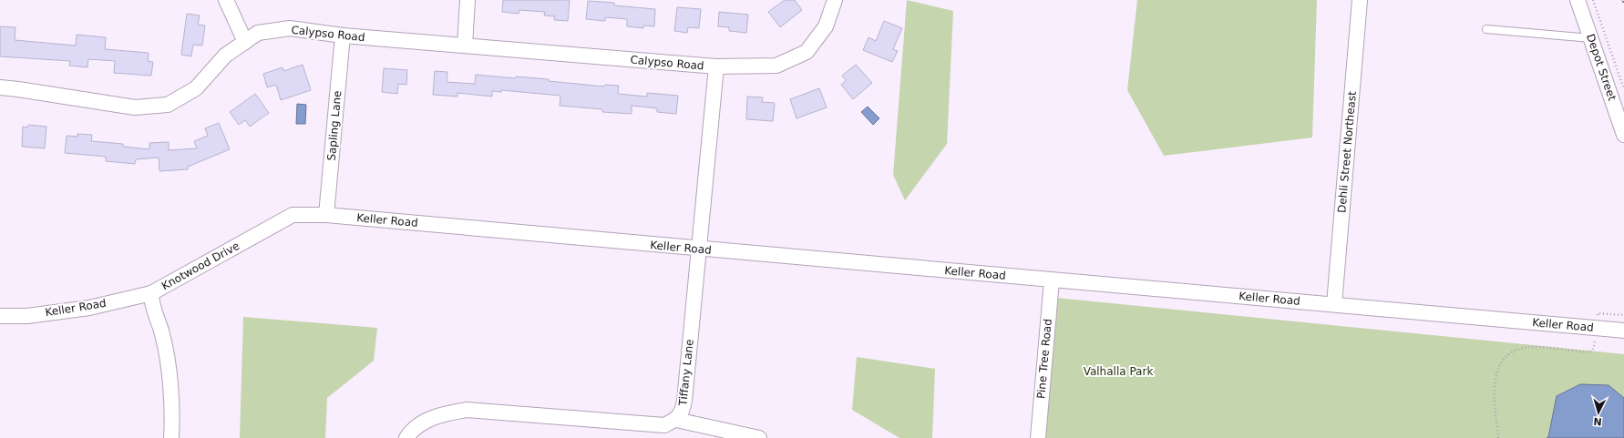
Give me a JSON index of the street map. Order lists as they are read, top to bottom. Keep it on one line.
{"streets":{"street":["Calypso Road","Depot Street","Sapling Lane","Dehli Street Northeast","Keller Road","Knotwood Drive","Pine Tree Road","Tiffany Lane"]},"crossings":[["Calypso Road","Sapling Lane"],["Calypso Road","Tiffany Lane"],["Sapling Lane","Keller Road"],["Sapling Lane","Knotwood Drive"],["Dehli Street Northeast","Keller Road"],["Keller Road","Knotwood Drive"],["Keller Road","Pine Tree Road"],["Keller Road","Tiffany Lane"]],"parks":["Valhalla Park"],"north":"bottom"}
